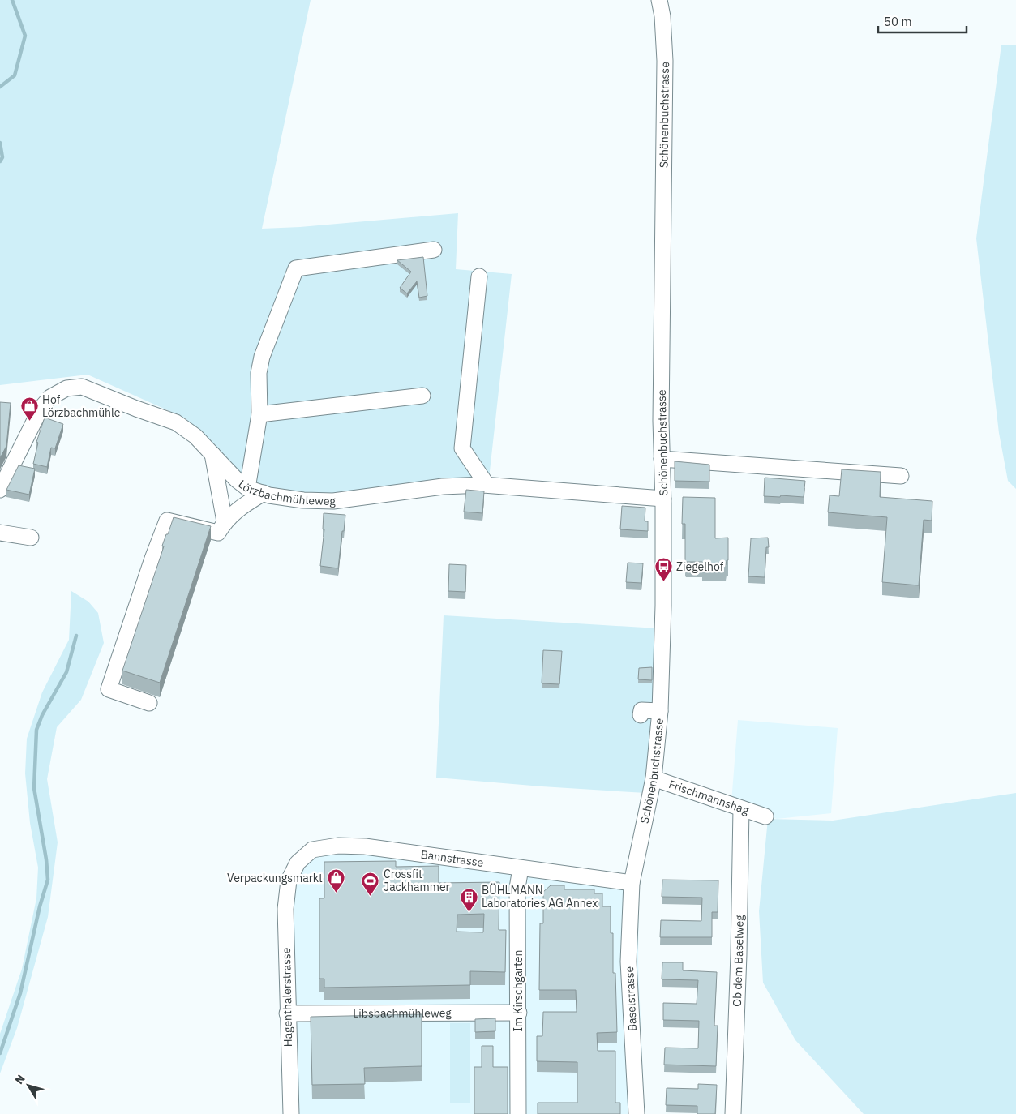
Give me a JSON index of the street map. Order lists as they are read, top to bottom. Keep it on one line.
{"streets":{"street":["Schönenbuchstrasse","Lörzbachmühleweg","Frischmannshag","Bannstrasse","Ob dem Baselweg","Im Kirschgarten","Hagenthalerstrasse","Baselstrasse","Libsbachmühleweg"]},"crossings":[["Schönenbuchstrasse","Lörzbachmühleweg"],["Schönenbuchstrasse","Frischmannshag"],["Schönenbuchstrasse","Bannstrasse"],["Schönenbuchstrasse","Baselstrasse"],["Frischmannshag","Ob dem Baselweg"],["Bannstrasse","Im Kirschgarten"],["Bannstrasse","Hagenthalerstrasse"],["Bannstrasse","Baselstrasse"],["Im Kirschgarten","Libsbachmühleweg"],["Hagenthalerstrasse","Libsbachmühleweg"]],"places":{"shop":["Hof Lörzbachmühle","Verpackungsmarkt"],"bus stop":["Ziegelhof"],"sports":["Crossfit Jackhammer"],"building":["BÜHLMANN Laboratories AG Annex"]},"scale_bar":"50 m","north":"top left"}
